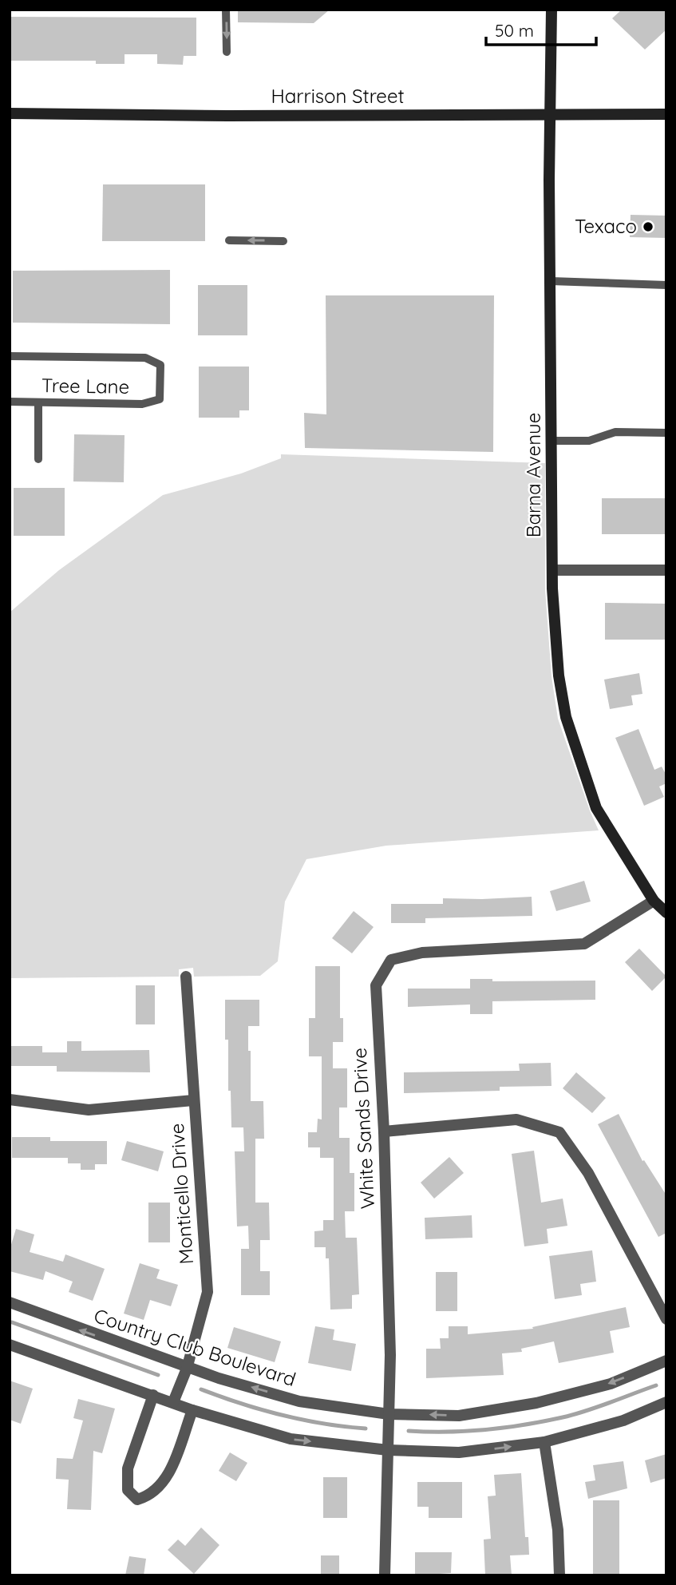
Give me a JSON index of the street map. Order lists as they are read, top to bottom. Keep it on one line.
{"streets":{"street":["Harrison Street","Barna Avenue","White Sands Drive","Monticello Drive","Country Club Boulevard"],"lane":["Tree Lane"]},"crossings":[["Harrison Street","Barna Avenue"],["Barna Avenue","White Sands Drive"],["White Sands Drive","Country Club Boulevard"],["Monticello Drive","Country Club Boulevard"]],"places":["Texaco"],"scale_bar":"50 m"}
